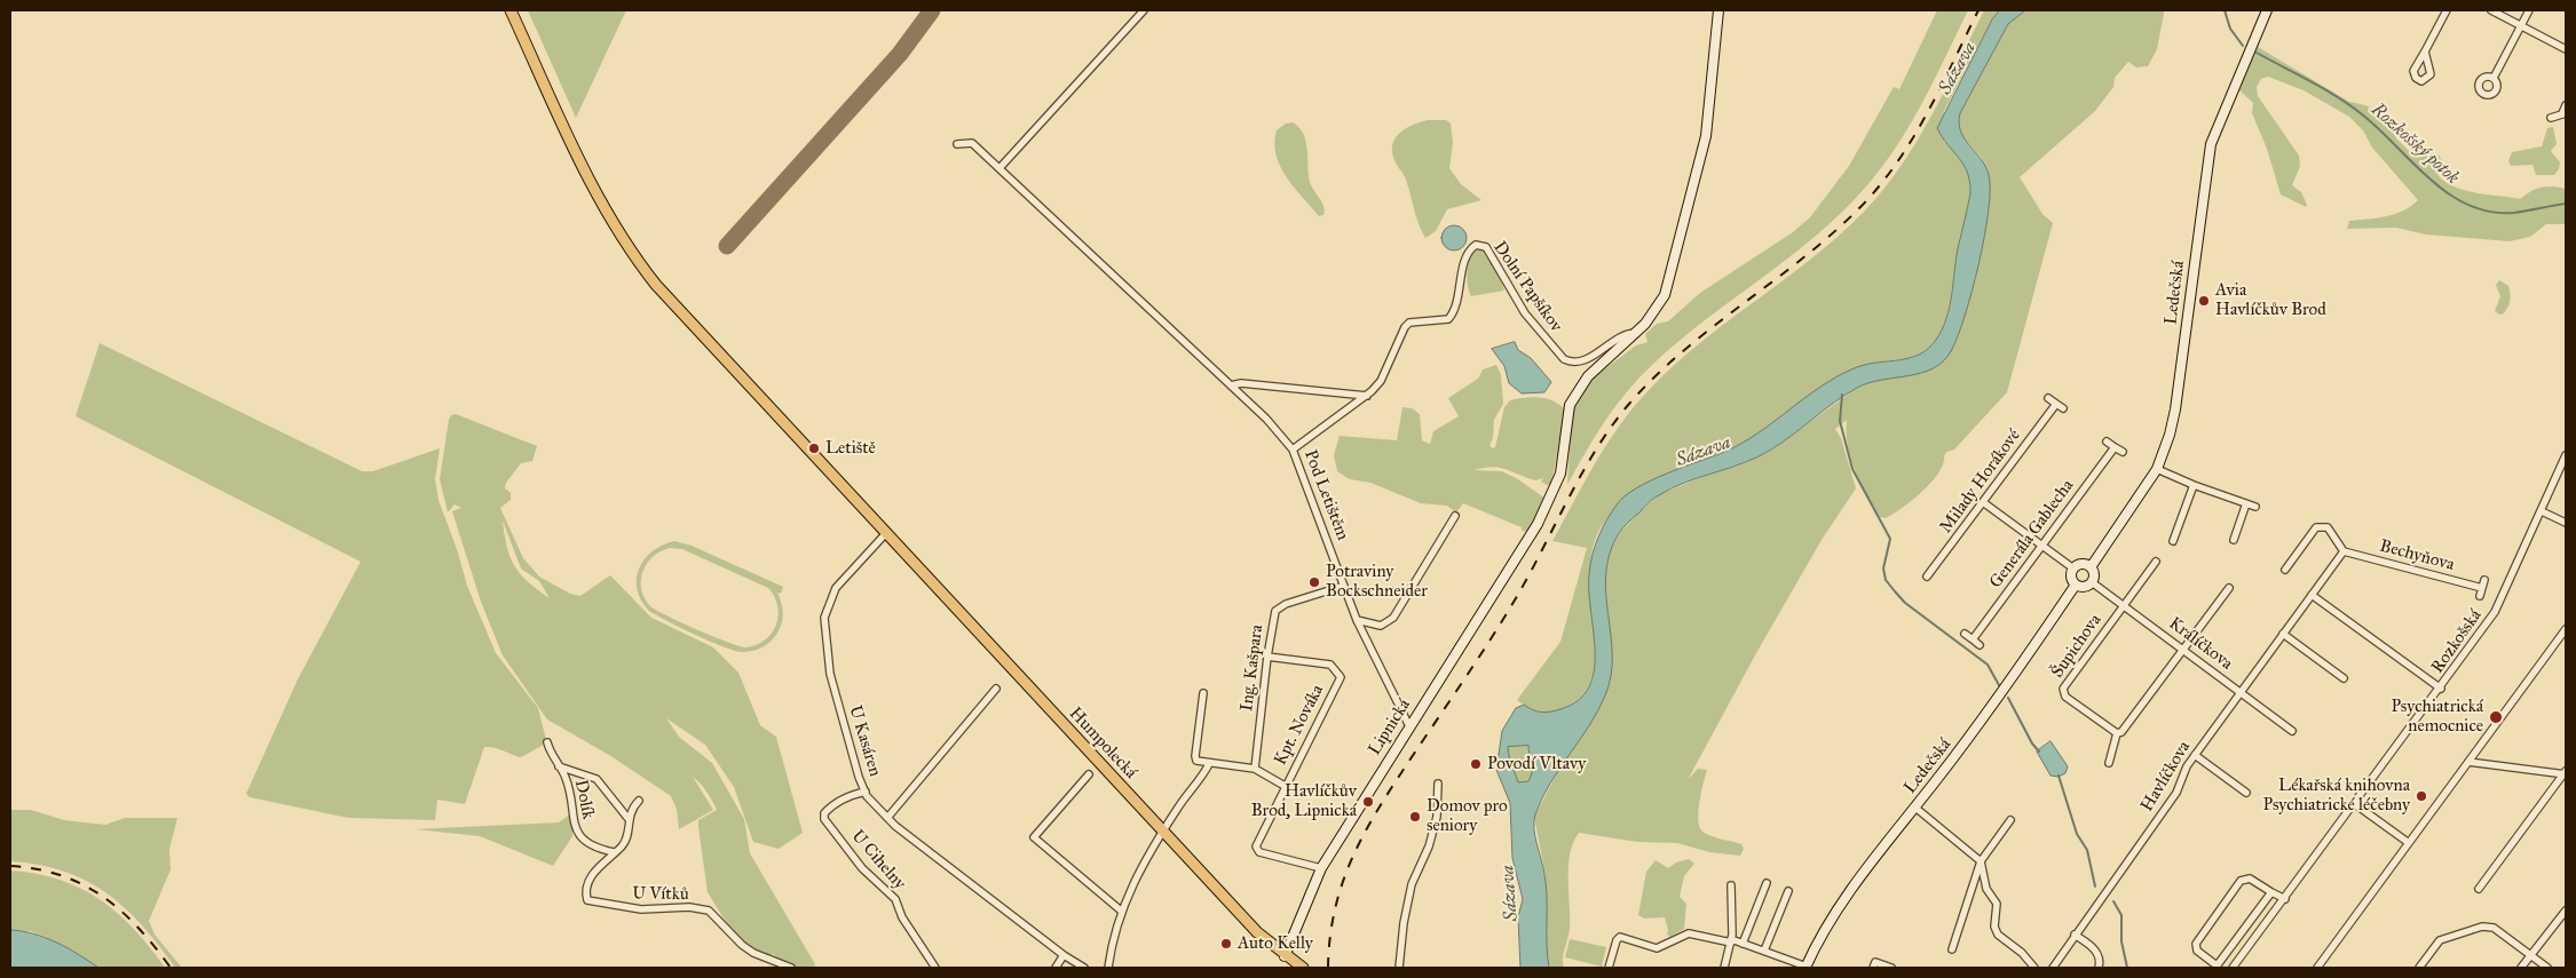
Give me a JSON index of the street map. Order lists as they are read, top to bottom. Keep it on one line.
{"streets":{"main road":["Ledečská","Lipnická","Humpolecká"],"street":["Dolní Papšíkov","Milady Horákové","Pod Letištěm","Generála Gablecha","Bechyňova","Rozkošská","Králíčkova","Šupichova","Ing. Kašpara","Kpt. Nováka","U Kasáren","Havlíčkova","Dolík","U Cihelny","U Vítků"]},"crossings":[["Dolní Papšíkov","Pod Letištěm"],["Dolní Papšíkov","Lipnická"],["Ledečská","Králíčkova"],["Pod Letištěm","Ing. Kašpara"],["Pod Letištěm","Lipnická"],["Králíčkova","Šupichova"],["Králíčkova","Havlíčkova"],["Ing. Kašpara","Kpt. Nováka"],["Kpt. Nováka","Lipnická"],["Lipnická","Humpolecká"],["U Kasáren","Humpolecká"],["U Kasáren","U Cihelny"],["Dolík","U Vítků"]],"water":["Sázava","Rozkošský potok"],"places":["Avia Havlíčkův Brod","Letiště","Potraviny Bockschneider","Psychiatrická nemocnice","Povodí Vltavy","Lékařská knihovna Psychiatrické léčebny","Havlíčkův Brod, Lipnická","Domov pro seniory","Auto Kelly"]}
